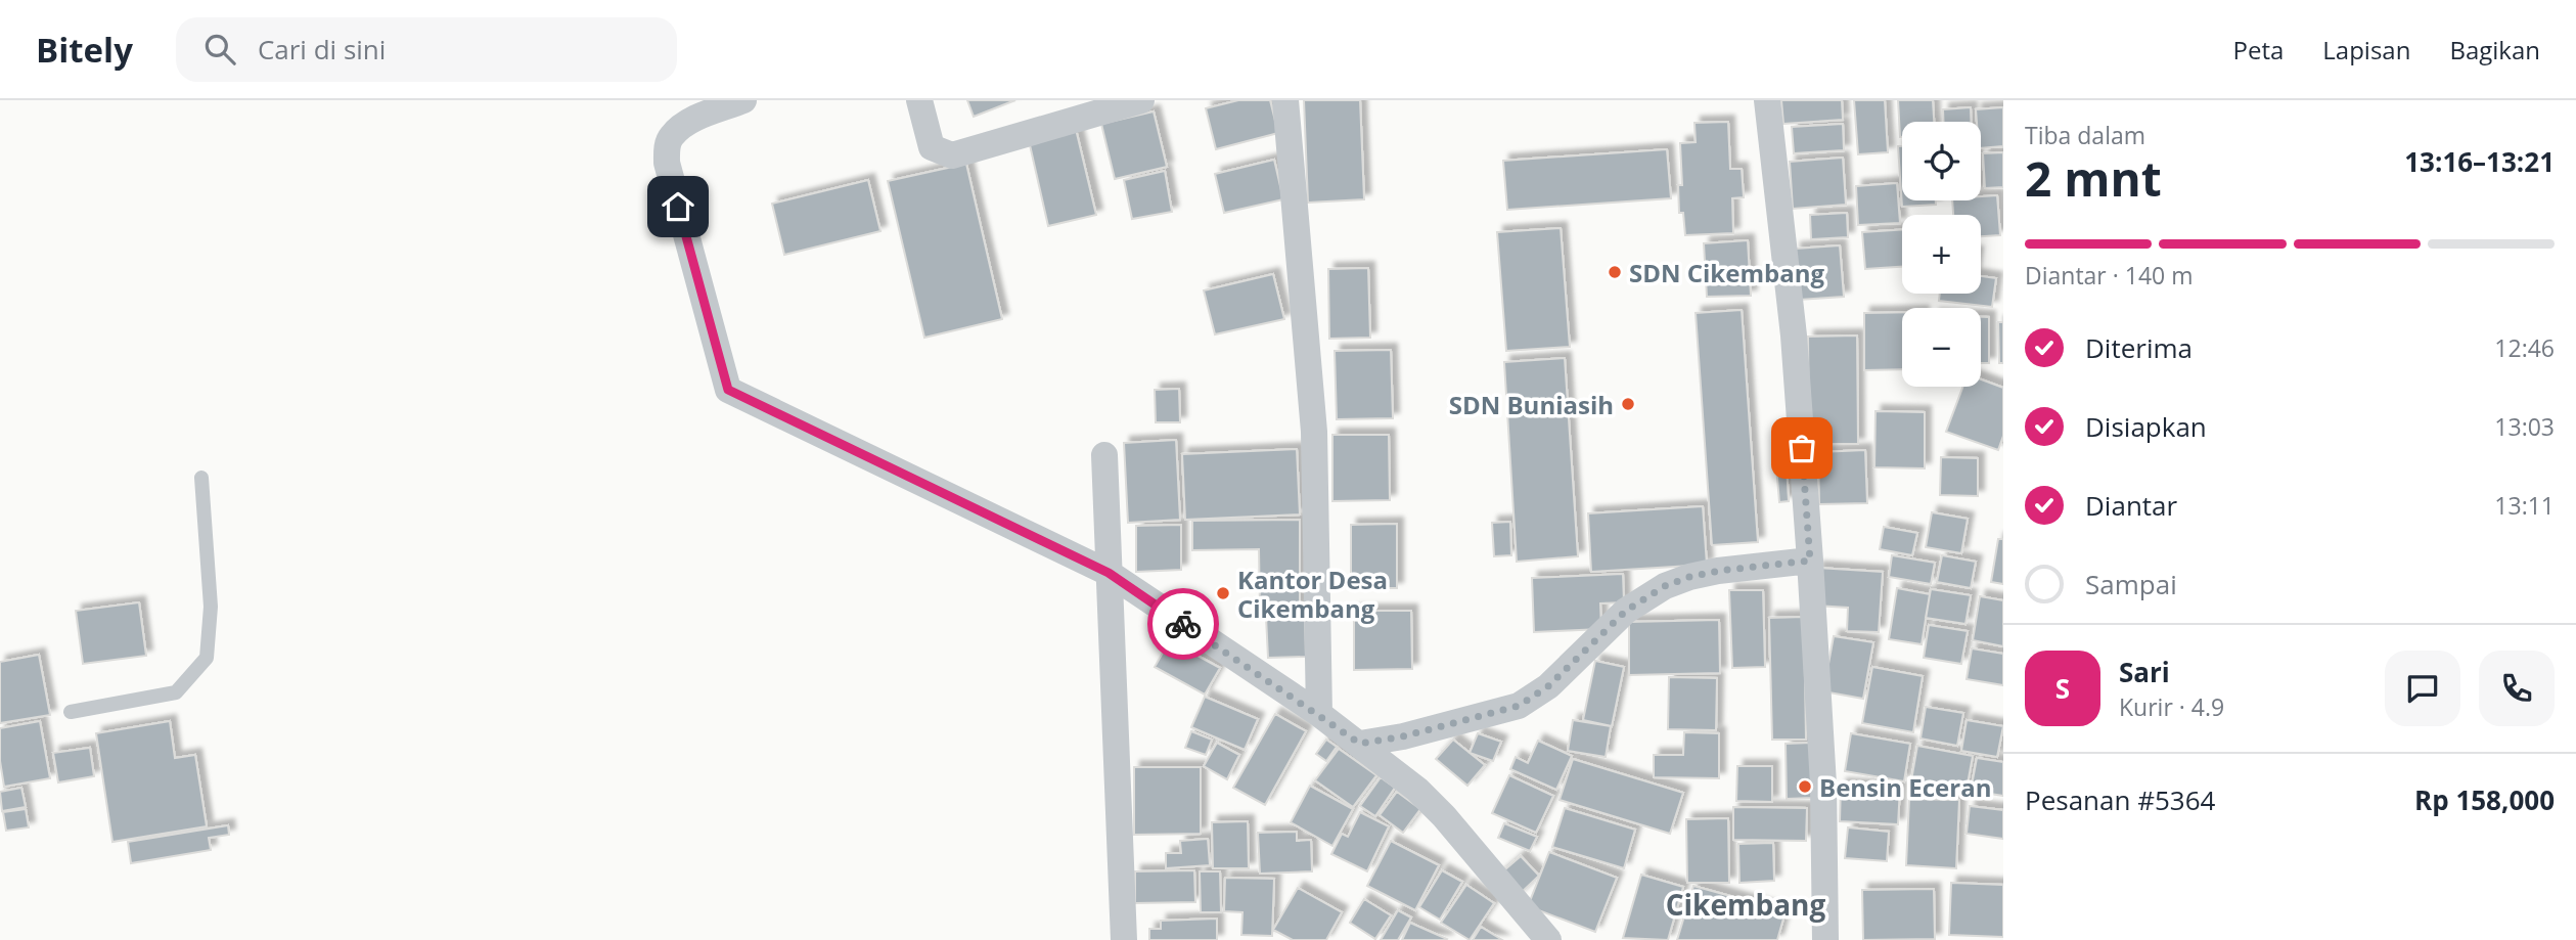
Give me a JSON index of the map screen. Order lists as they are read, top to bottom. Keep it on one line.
{"districts":["Cikembang"],"places":["SDN Cikembang","SDN Buniasih","Kantor Desa Cikembang","Bensin Eceran"],"page":{"header":"Bitely","search":"Cari di sini","nav":["Peta","Lapisan","Bagikan"],"heading":["2 mnt","Tiba dalam","13:16–13:21"],"panel":["Sari","Kurir · 4.9","Pesanan #5364","Rp 158,000"],"map_buttons":["+","−"],"bar":"Diantar · 140 m","list":[["Diterima","12:46"],["Disiapkan","13:03"],["Diantar","13:11"],"Sampai"],"round":"S"}}
